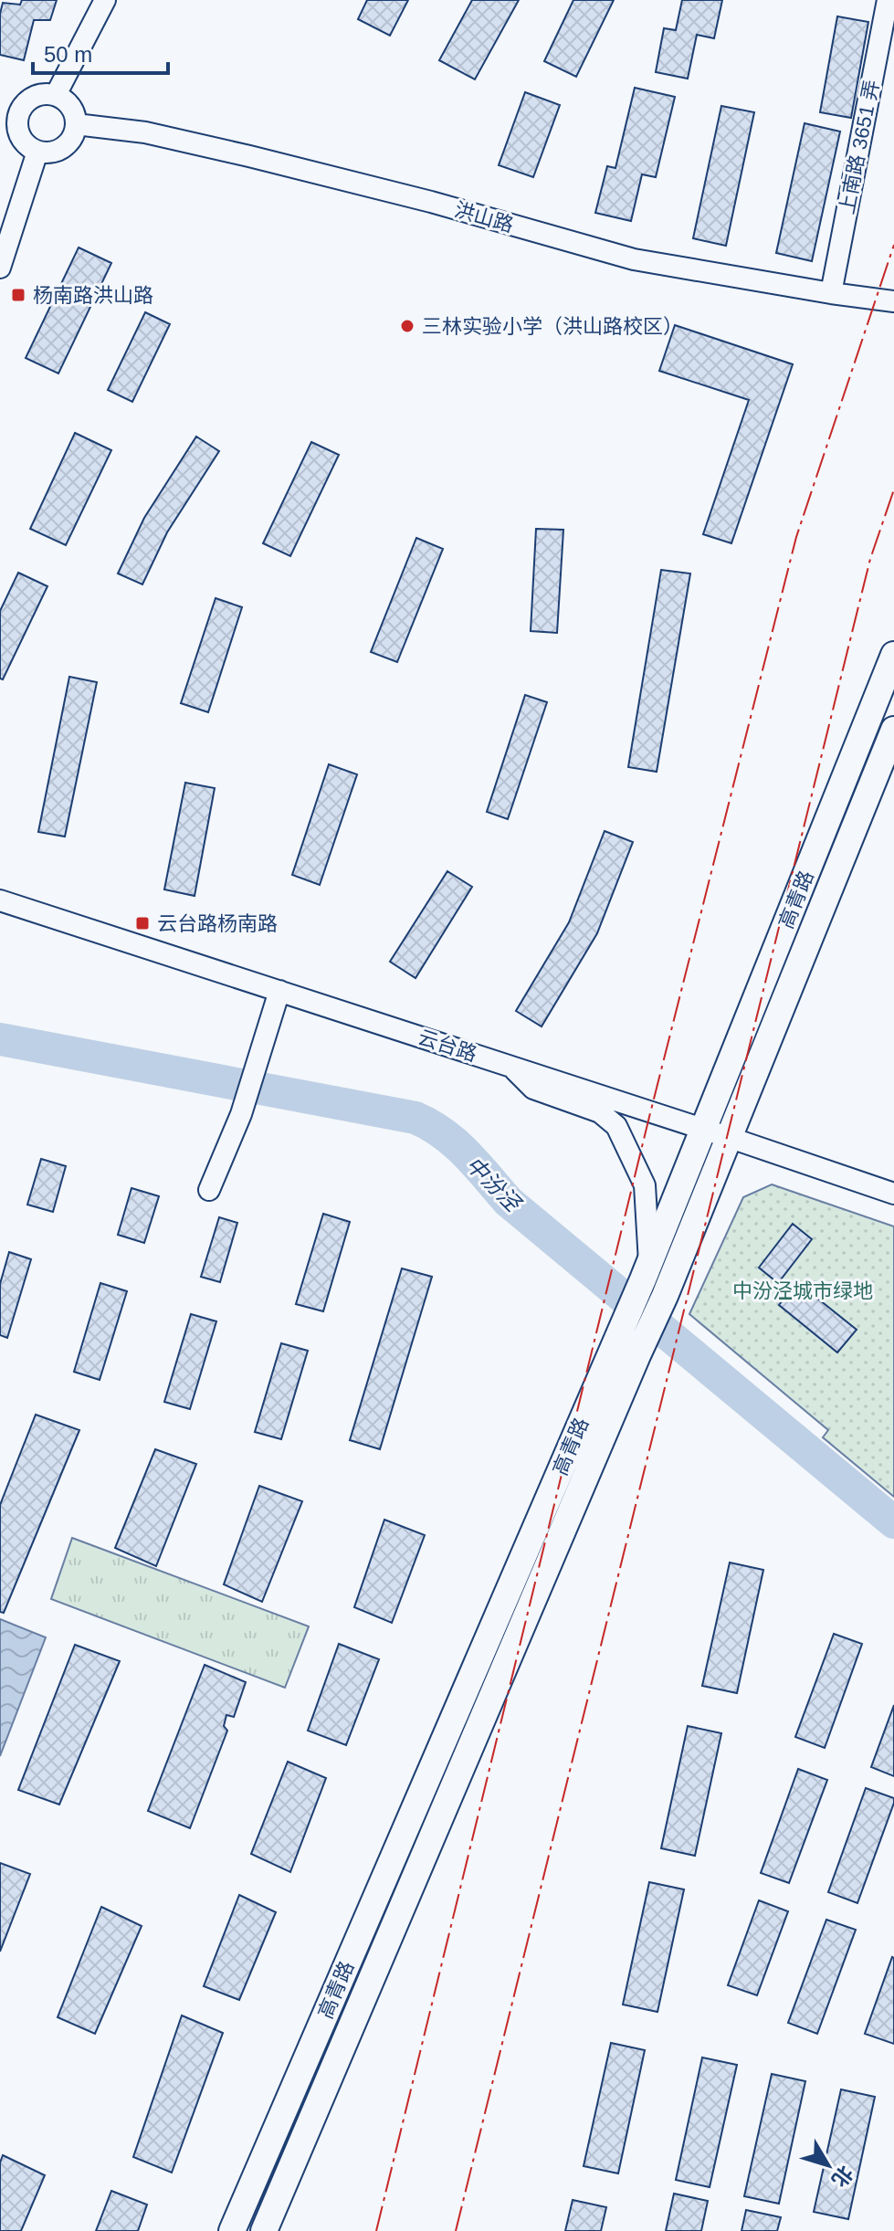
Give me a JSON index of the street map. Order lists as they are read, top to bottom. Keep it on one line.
{"streets":{"main road":["高青路"],"street":["上南路 3651 弄","洪山路","云台路"]},"crossings":[["上南路 3651 弄","洪山路"],["高青路","云台路"]],"water":["中汾泾"],"parks":["中汾泾城市绿地"],"places":{"transit":["杨南路洪山路","云台路杨南路"],"other":["三林实验小学（洪山路校区）"]},"scale_bar":"50 m","north":"bottom right"}
